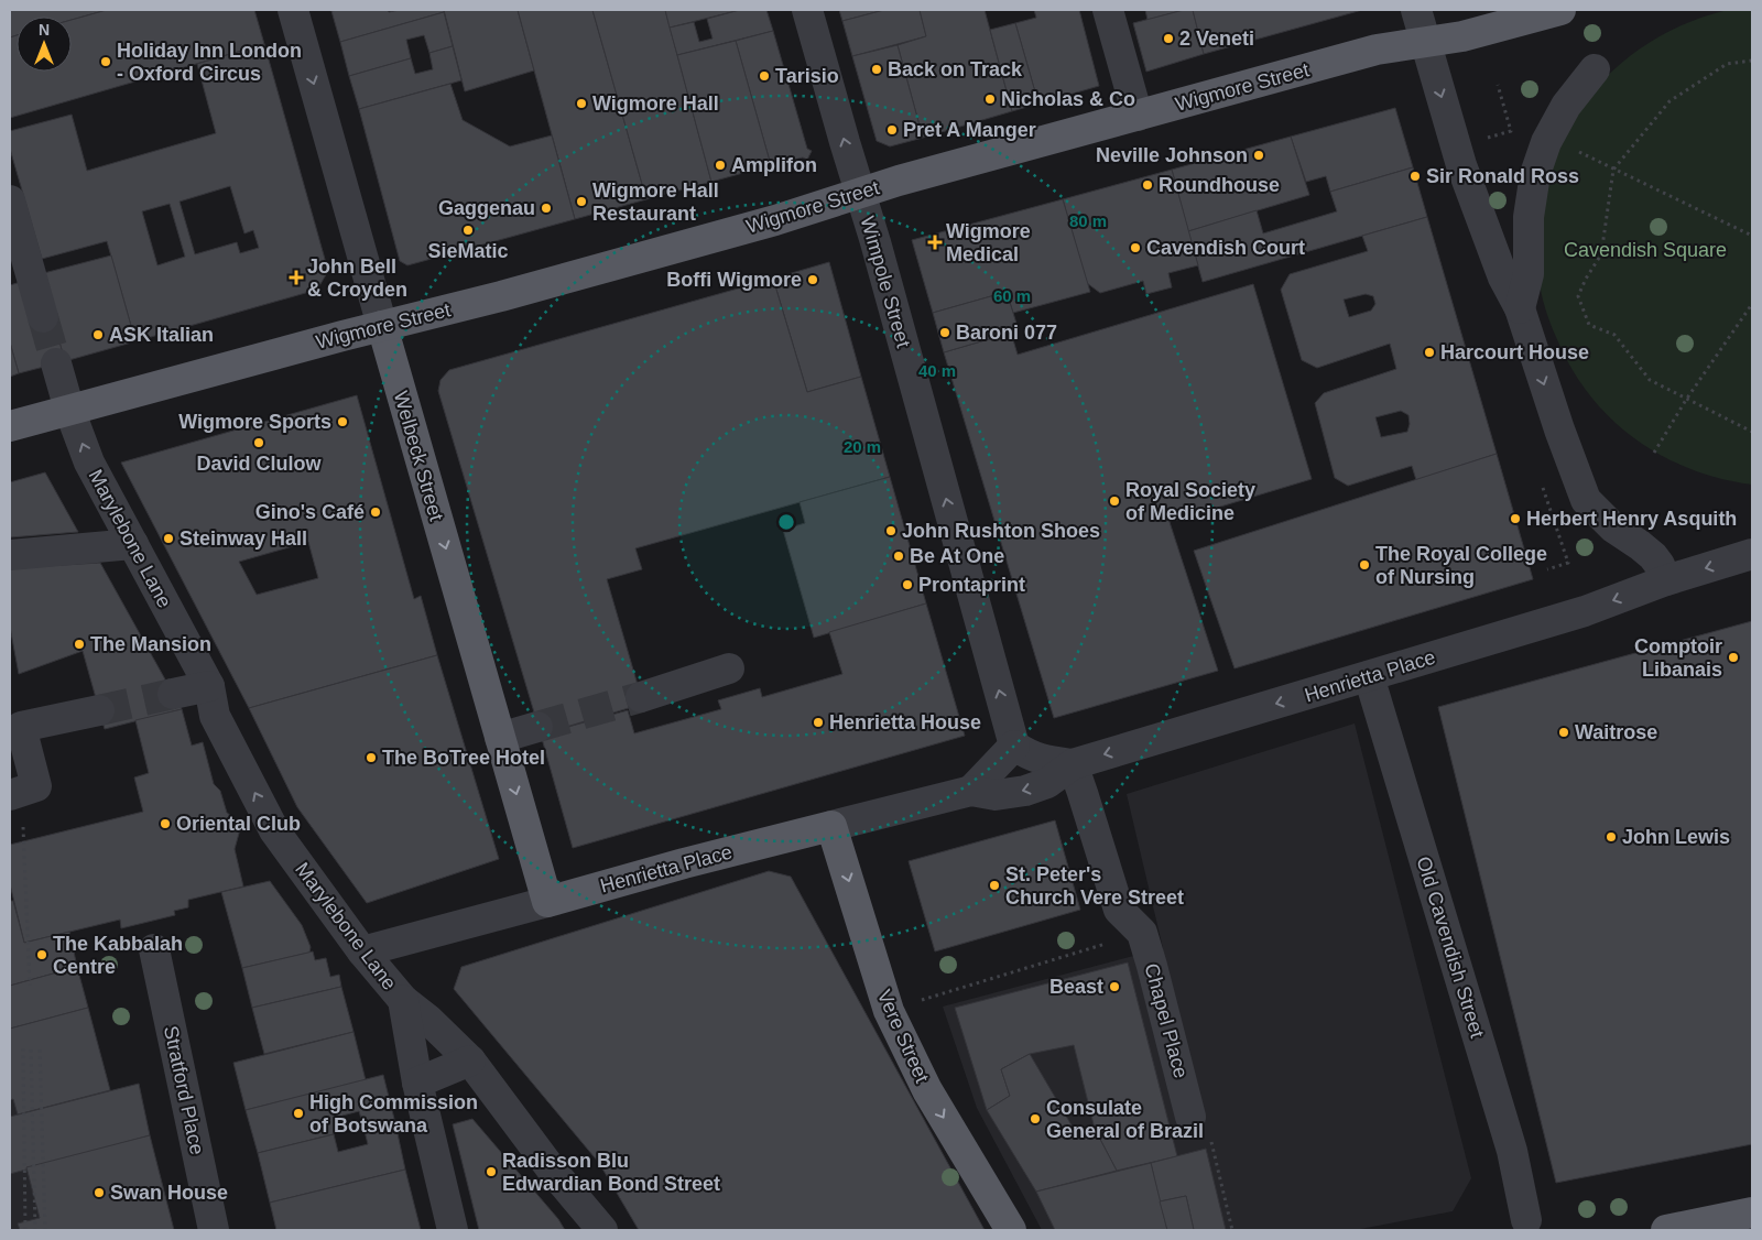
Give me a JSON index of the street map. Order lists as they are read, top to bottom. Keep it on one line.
{"streets":{"main road":["Wigmore Street","Welbeck Street","Henrietta Place","Vere Street"],"street":["Wimpole Street","Marylebone Lane","Old Cavendish Street","Chapel Place","Stratford Place"]},"crossings":[["Wigmore Street","Wimpole Street"],["Wigmore Street","Welbeck Street"],["Wigmore Street","Marylebone Lane"],["Wimpole Street","Henrietta Place"],["Welbeck Street","Henrietta Place"],["Marylebone Lane","Henrietta Place"],["Henrietta Place","Old Cavendish Street"],["Henrietta Place","Chapel Place"],["Henrietta Place","Vere Street"]],"one_way":["Wimpole Street","Welbeck Street","Marylebone Lane","Henrietta Place","Vere Street"],"parks":["Cavendish Square"],"places":{"other":["2 Veneti","Holiday Inn London - Oxford Circus","Back on Track","Tarisio","Nicholas & Co","Wigmore Hall","Pret A Manger","Neville Johnson","Amplifon","Sir Ronald Ross","Roundhouse","Wigmore Hall Restaurant","Gaggenau","SieMatic","Cavendish Court","Boffi Wigmore","Baroni 077","ASK Italian","Harcourt House","Wigmore Sports","David Clulow","Royal Society of Medicine","Gino's Café","Herbert Henry Asquith","John Rushton Shoes","Steinway Hall","Be At One","The Royal College of Nursing","Prontaprint","The Mansion","Comptoir Libanais","Henrietta House","Waitrose","The BoTree Hotel","Oriental Club","John Lewis","St. Peter's Church Vere Street","The Kabbalah Centre","Beast","High Commission of Botswana","Consulate General of Brazil","Radisson Blu Edwardian Bond Street","Swan House"],"health":["Wigmore Medical","John Bell & Croyden"]},"north":"top","rings":["80 m","60 m","40 m","20 m"]}
